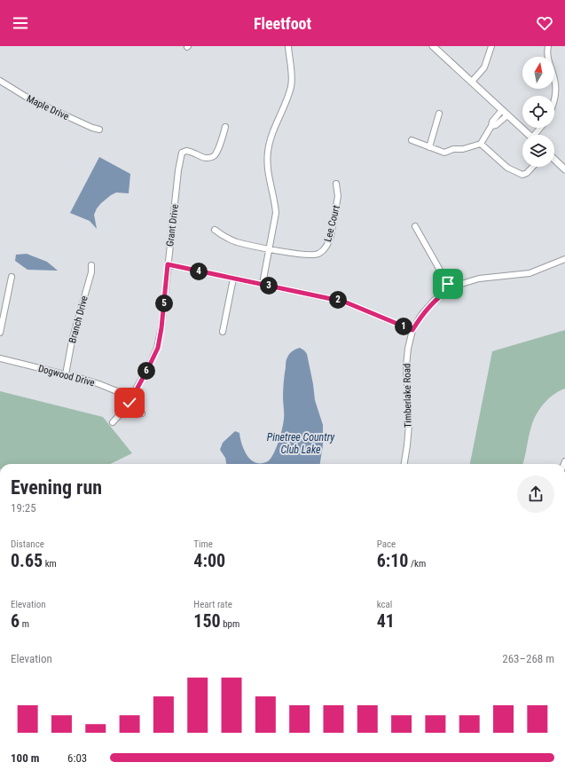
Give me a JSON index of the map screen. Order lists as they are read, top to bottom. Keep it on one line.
{"streets":{"street":["Maple Drive","Lee Court","Grant Drive","Branch Drive","Dogwood Drive","Timberlake Road"]},"crossings":[["Grant Drive","Dogwood Drive"],["Branch Drive","Dogwood Drive"]],"water":["Pinetree Country Club Lake"],"north":"top","page":{"header":"Fleetfoot","pins":["4","3","2","5","1","6"],"heading":["Evening run","19:25"],"stats":[["Distance","0.65 km"],["Time","4:00"],["Pace","6:10 /km"],["Elevation","6 m"],["Heart rate","150 bpm"],["kcal","41"]],"chart":["Elevation","263–268 m"],"list":[{"name":"100 m","note":"6:03"}]}}
